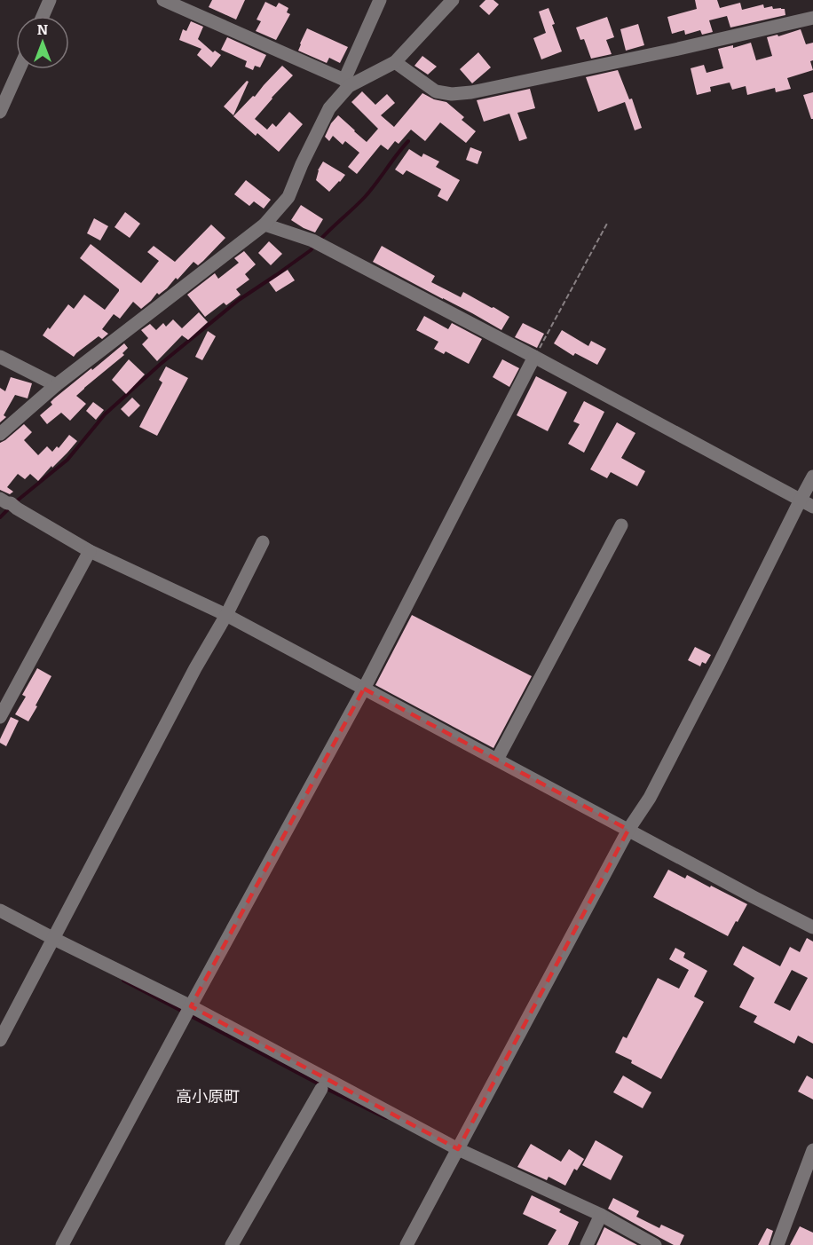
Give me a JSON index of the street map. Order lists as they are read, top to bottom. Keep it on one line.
{"districts":["高小原町"],"north":"top"}
